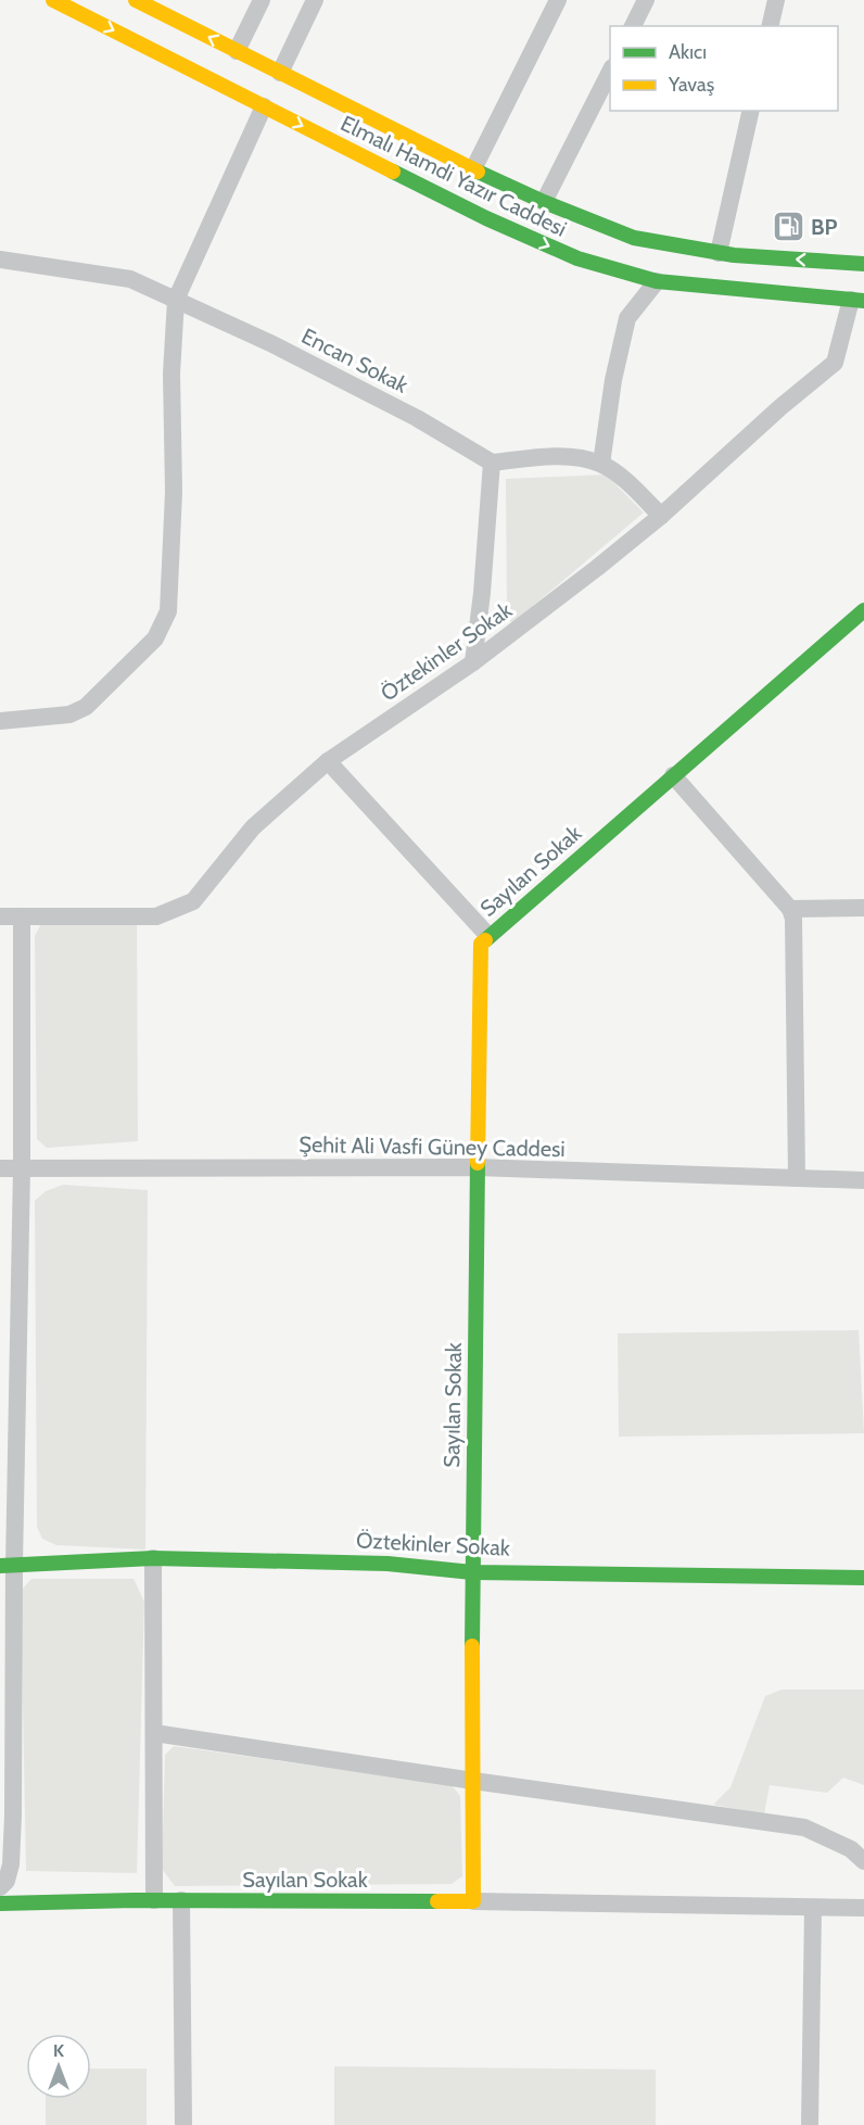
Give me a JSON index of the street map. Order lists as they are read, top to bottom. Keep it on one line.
{"streets":{"street":["Elmalı Hamdi Yazır Caddesi","Encan Sokak","Öztekinler Sokak","Sayılan Sokak","Şehit Ali Vasfi Güney Caddesi"]},"crossings":[["Elmalı Hamdi Yazır Caddesi","Öztekinler Sokak"],["Öztekinler Sokak","Sayılan Sokak"],["Sayılan Sokak","Şehit Ali Vasfi Güney Caddesi"]],"places":{"fuel station":["BP"]},"legend":["Akıcı","Yavaş"],"north":"top"}
